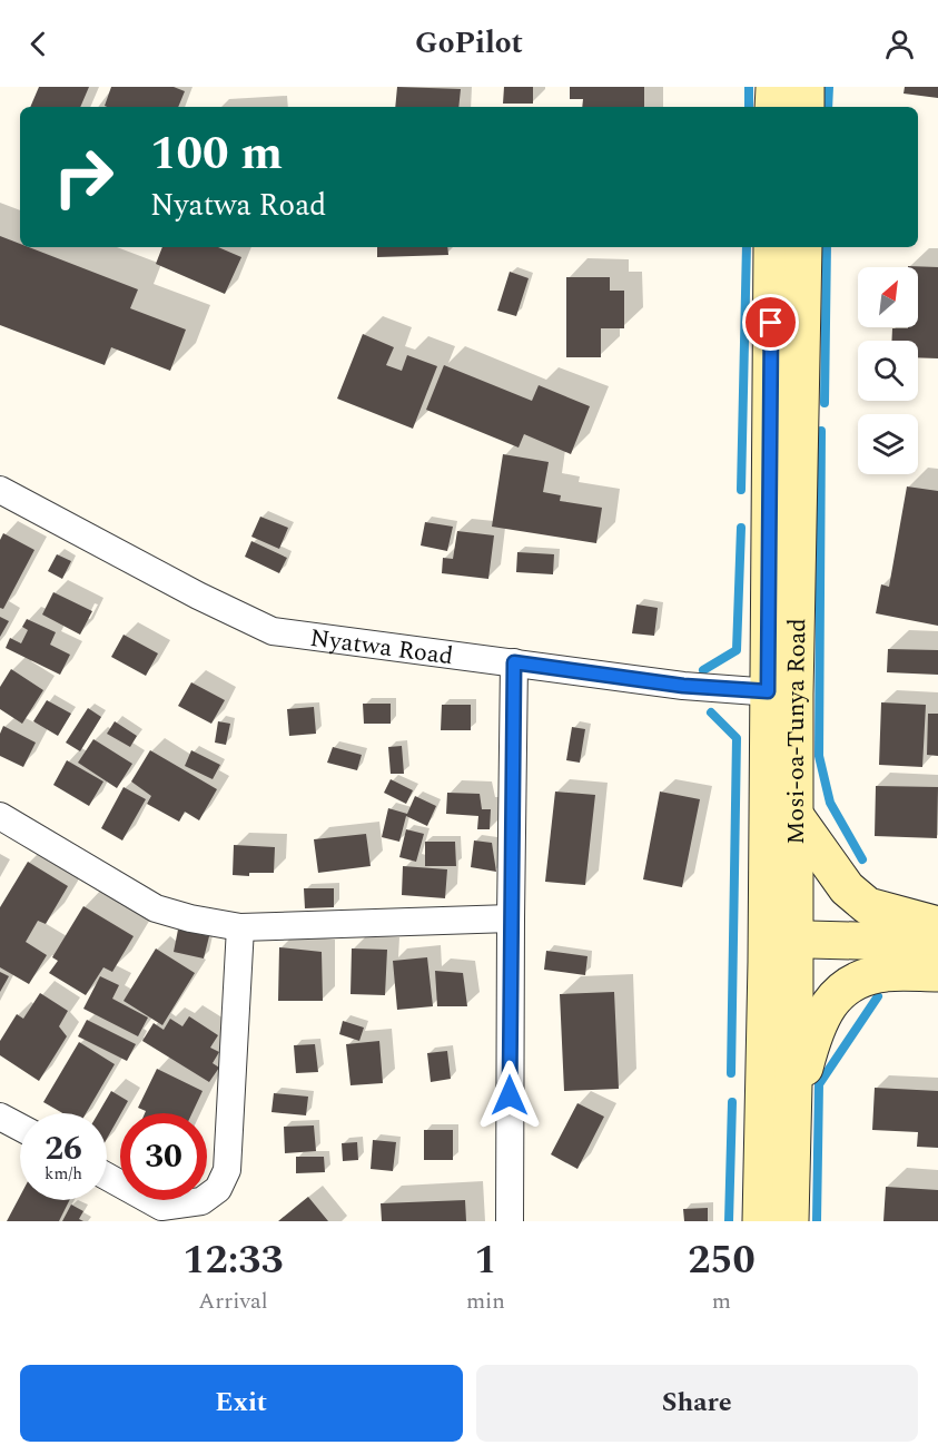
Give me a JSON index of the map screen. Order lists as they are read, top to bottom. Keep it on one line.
{"streets":{"main road":["Mosi-oa-Tunya Road"],"street":["Nyatwa Road"]},"crossings":[["Nyatwa Road","Mosi-oa-Tunya Road"]],"north":"top right","page":{"header":"GoPilot","turn":["100 m","Nyatwa Road"],"speed":"26 km/h","limit":"30","eta":["12:33","Arrival","1","min","250","m"],"buttons":["Exit","Share"]}}
